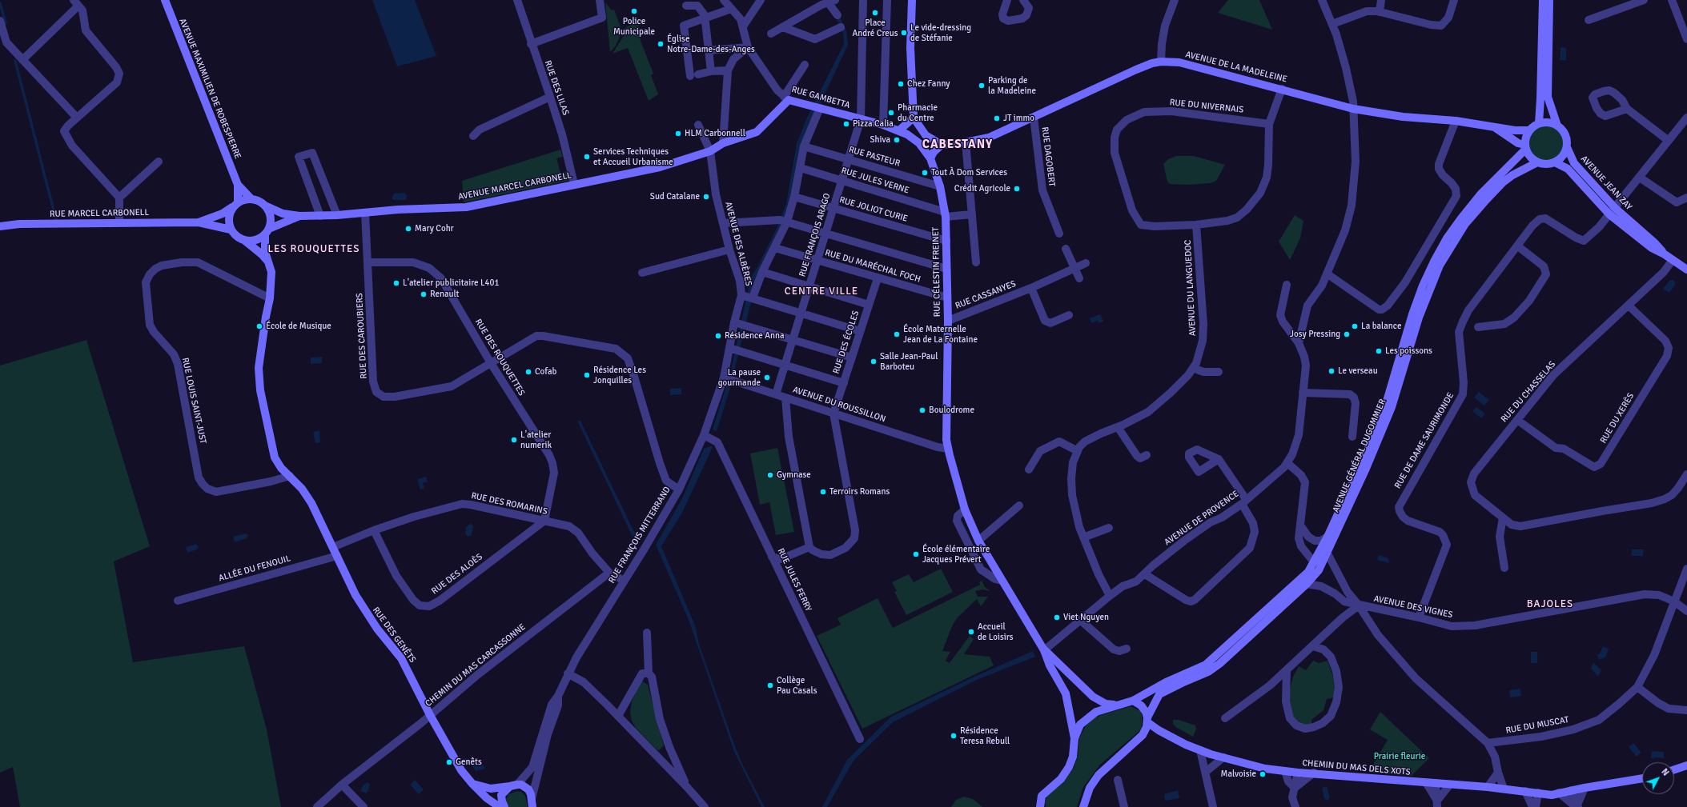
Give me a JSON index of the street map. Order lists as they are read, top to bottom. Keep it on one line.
{"streets":{"street":["AVENUE DE LA MADELEINE","RUE DES LILAS","AVENUE MAXIMILIEN DE ROBESPIERRE","RUE GAMBETTA","RUE DU NIVERNAIS","RUE PASTEUR","RUE DAGOBERT","RUE JULES VERNE","AVENUE JEAN ZAY","AVENUE MARCEL CARBONELL","RUE JOLIOT CURIE","RUE MARCEL CARBONELL","RUE FRANÇOIS ARAGO","AVENUE DES ALBÈRES","RUE DU MARÉCHAL FOCH","RUE CÉLESTIN FREINET","AVENUE DU LANGUEDOC","RUE CASSANYES","RUE DES CAROUBIERS","RUE DES ÉCOLES","RUE DES ROUQUETTES","RUE DU CHASSELAS","RUE LOUIS SAINT-JUST","AVENUE DU ROUSSILLON","RUE DU XERÈS","RUE DE DAME SAURIMONDE","AVENUE GÉNÉRAL DUGOMMIER","RUE DES ROMARINS","AVENUE DE PROVENCE","RUE FRANÇOIS MITTERRAND","ALLÉE DU FENOUIL","RUE DES ALOÈS","RUE JULES FERRY","AVENUE DES VIGNES","RUE DES GENÊTS","CHEMIN DU MAS CARCASSONNE","RUE DU MUSCAT","CHEMIN DU MAS DELS XOTS"]},"crossings":[["AVENUE DE LA MADELEINE","RUE DAGOBERT"],["RUE DES LILAS","AVENUE MARCEL CARBONELL"],["AVENUE MAXIMILIEN DE ROBESPIERRE","AVENUE MARCEL CARBONELL"],["AVENUE MAXIMILIEN DE ROBESPIERRE","RUE MARCEL CARBONELL"],["AVENUE MAXIMILIEN DE ROBESPIERRE","RUE DES GENÊTS"],["RUE GAMBETTA","AVENUE MARCEL CARBONELL"],["RUE GAMBETTA","RUE FRANÇOIS ARAGO"],["RUE GAMBETTA","RUE CÉLESTIN FREINET"],["RUE DU NIVERNAIS","AVENUE DU LANGUEDOC"],["RUE PASTEUR","RUE FRANÇOIS ARAGO"],["RUE PASTEUR","RUE CÉLESTIN FREINET"],["RUE JULES VERNE","RUE FRANÇOIS ARAGO"],["RUE JULES VERNE","RUE CÉLESTIN FREINET"],["AVENUE JEAN ZAY","RUE DU CHASSELAS"],["AVENUE JEAN ZAY","RUE DE DAME SAURIMONDE"],["AVENUE JEAN ZAY","AVENUE GÉNÉRAL DUGOMMIER"],["AVENUE MARCEL CARBONELL","RUE MARCEL CARBONELL"],["AVENUE MARCEL CARBONELL","AVENUE DES ALBÈRES"],["AVENUE MARCEL CARBONELL","RUE DES CAROUBIERS"],["AVENUE MARCEL CARBONELL","RUE DES GENÊTS"],["RUE JOLIOT CURIE","RUE FRANÇOIS ARAGO"],["RUE JOLIOT CURIE","RUE CÉLESTIN FREINET"],["RUE MARCEL CARBONELL","RUE DES GENÊTS"],["RUE FRANÇOIS ARAGO","RUE DU MARÉCHAL FOCH"],["RUE FRANÇOIS ARAGO","AVENUE DU ROUSSILLON"],["AVENUE DES ALBÈRES","AVENUE DU ROUSSILLON"],["AVENUE DES ALBÈRES","RUE FRANÇOIS MITTERRAND"],["RUE DU MARÉCHAL FOCH","RUE CÉLESTIN FREINET"],["RUE DU MARÉCHAL FOCH","RUE DES ÉCOLES"],["RUE CÉLESTIN FREINET","RUE CASSANYES"],["RUE CÉLESTIN FREINET","AVENUE DU ROUSSILLON"],["RUE CÉLESTIN FREINET","AVENUE GÉNÉRAL DUGOMMIER"],["RUE CÉLESTIN FREINET","AVENUE DE PROVENCE"],["AVENUE DU LANGUEDOC","AVENUE DE PROVENCE"],["RUE DES CAROUBIERS","RUE DES ROUQUETTES"],["RUE DES CAROUBIERS","RUE FRANÇOIS MITTERRAND"],["RUE DES ÉCOLES","AVENUE DU ROUSSILLON"],["RUE DES ROUQUETTES","RUE DES ROMARINS"],["RUE DES ROUQUETTES","RUE DES ALOÈS"],["RUE DU CHASSELAS","RUE DU XERÈS"],["RUE LOUIS SAINT-JUST","RUE DES GENÊTS"],["AVENUE DU ROUSSILLON","RUE FRANÇOIS MITTERRAND"],["RUE DE DAME SAURIMONDE","AVENUE DES VIGNES"],["AVENUE GÉNÉRAL DUGOMMIER","AVENUE DES VIGNES"],["AVENUE GÉNÉRAL DUGOMMIER","CHEMIN DU MAS DELS XOTS"],["RUE DES ROMARINS","RUE DES ALOÈS"],["RUE DES ROMARINS","RUE DES GENÊTS"],["RUE DES ROMARINS","CHEMIN DU MAS CARCASSONNE"],["RUE FRANÇOIS MITTERRAND","RUE JULES FERRY"],["ALLÉE DU FENOUIL","RUE DES GENÊTS"],["AVENUE DES VIGNES","RUE DU MUSCAT"],["RUE DES GENÊTS","CHEMIN DU MAS CARCASSONNE"]],"districts":["CABESTANY","LES ROUQUETTES","CENTRE VILLE","BAJOLES"],"parks":["Prairie fleurie"],"places":["Police Municipale","Place André Creus","Le vide-dressing de Stéfanie","Église Notre-Dame-des-Anges","Chez Fanny","Parking de la Madeleine","Pharmacie du Centre","JT immo","Pizza Calia","HLM Carbonnell","Shiva","Services Techniques et Accueil Urbanisme","Tout À Dom Services","Crédit Agricole","Sud Catalane","Mary Cohr","L'atelier publicitaire L401","Renault","École de Musique","La balance","École Maternelle Jean de La Fontaine","Josy Pressing","Résidence Anna","Les poissons","Salle Jean-Paul Barboteu","Le verseau","Cofab","Résidence Les Jonquilles","La pause gourmande","Boulodrome","L'atelier numerik","Gymnase","Terroirs Romans","École élémentaire Jacques Prévert","Viet Nguyen","Accueil de Loisirs","Collège Pau Casals","Résidence Teresa Rebull","Genêts","Malvoisie"],"north":"top right"}
